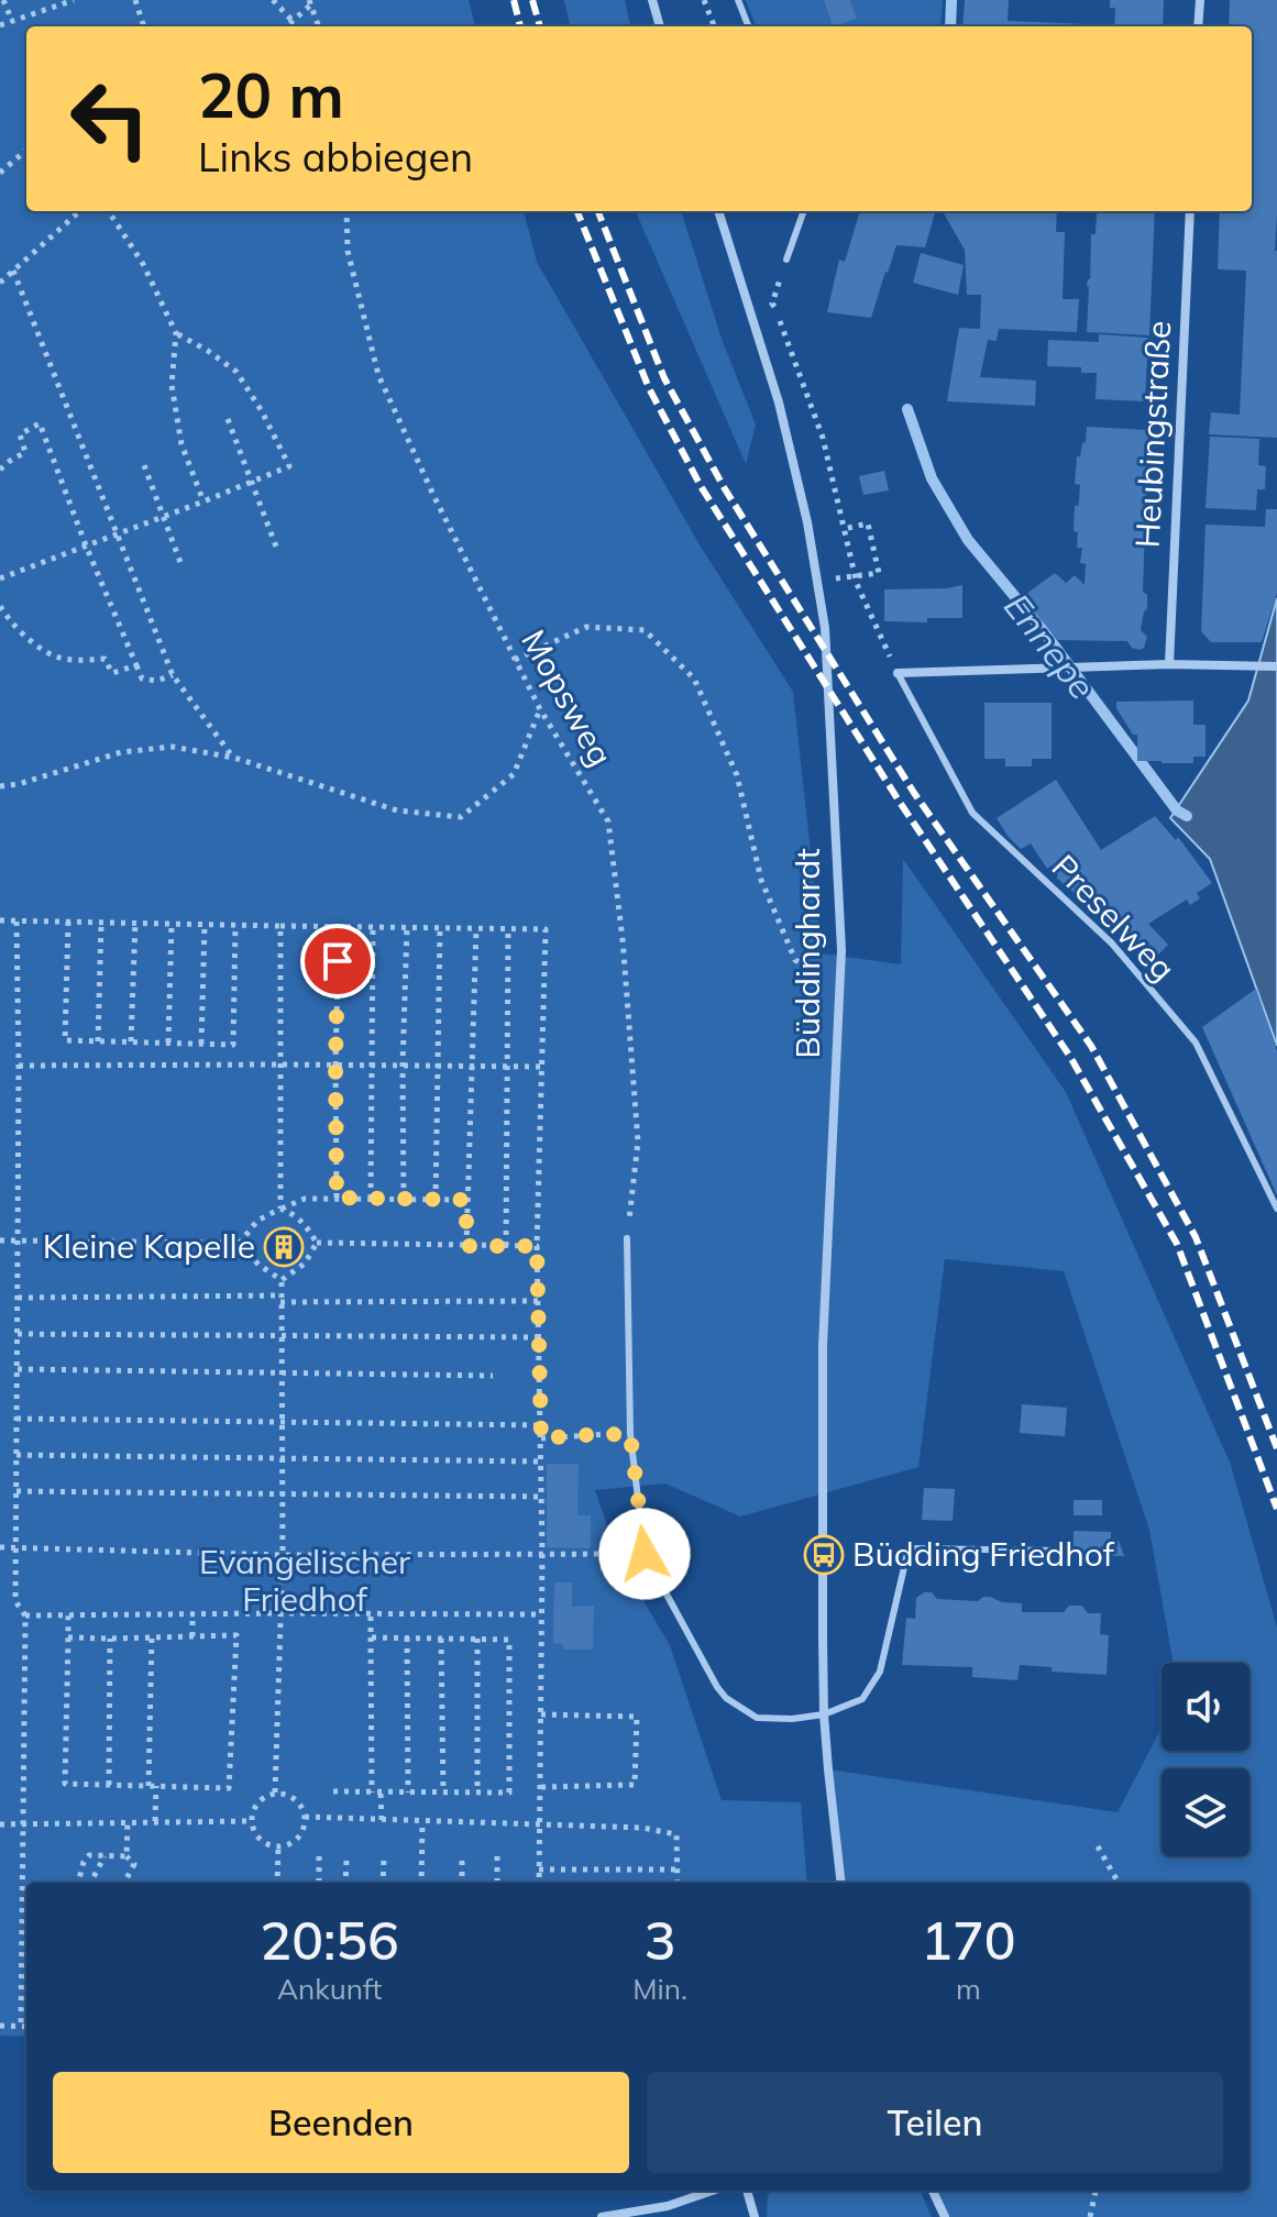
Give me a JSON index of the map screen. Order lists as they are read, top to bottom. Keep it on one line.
{"streets":{"street":["Heubingstraße","Büddinghardt"],"lane":["Preselweg"],"path":["Mopsweg"]},"water":["Ennepe"],"parks":["Evangelischer Friedhof"],"places":{"building":["Kleine Kapelle"],"bus stop":["Büdding Friedhof"]},"page":{"turn":["20 m","Links abbiegen"],"eta":["20:56","Ankunft","3","Min.","170","m"],"buttons":["Beenden","Teilen"]}}
